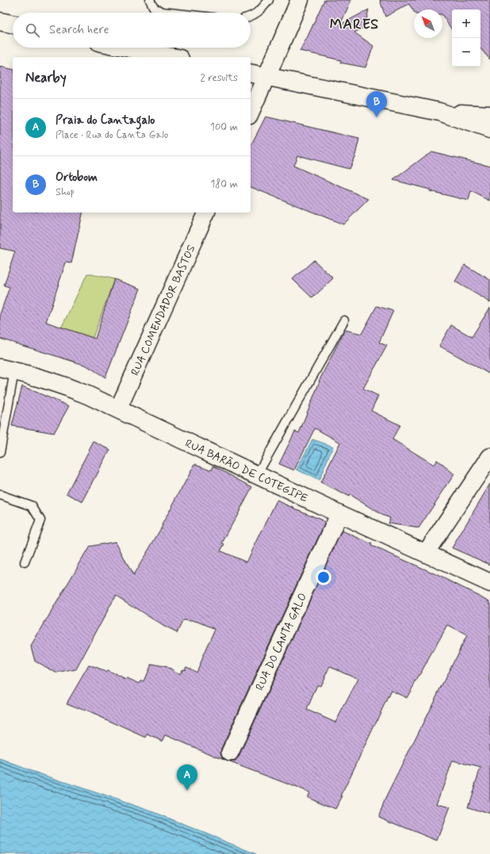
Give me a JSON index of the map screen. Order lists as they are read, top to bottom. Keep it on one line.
{"streets":{"street":["RUA COMENDADOR BASTOS","RUA BARÃO DE COTEGIPE","RUA DO CANTA GALO"]},"crossings":[["RUA COMENDADOR BASTOS","RUA BARÃO DE COTEGIPE"],["RUA BARÃO DE COTEGIPE","RUA DO CANTA GALO"]],"districts":["MARES"],"north":"top left","page":{"map_buttons":["+","−"],"search":"Search here","heading":["Nearby","2 results"],"pins":["B","A"],"list":[{"mark":"A","name":"Praia do Cantagalo","note":"Place · Rua do Canta Galo","value":"100 m"},{"mark":"B","name":"Ortobom","note":"Shop","value":"180 m"}]}}
